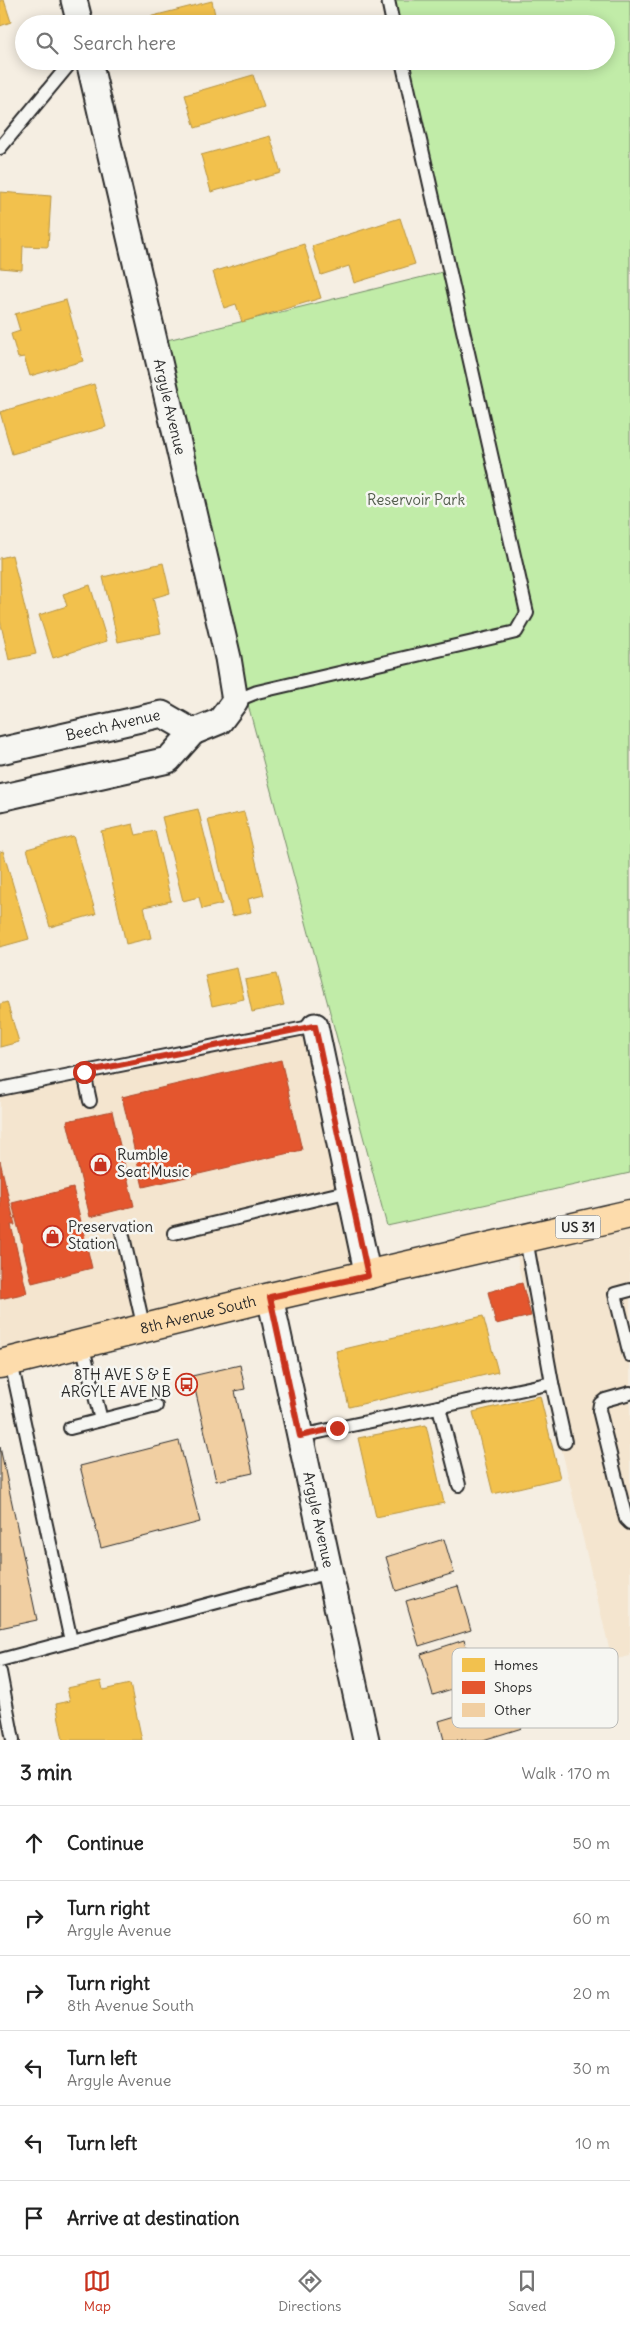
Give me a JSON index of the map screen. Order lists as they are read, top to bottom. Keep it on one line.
{"streets":{"main road":["US 31","8th Avenue South"],"street":["Argyle Avenue","Beech Avenue"]},"crossings":[["Argyle Avenue","8th Avenue South"]],"parks":["Reservoir Park"],"places":{"shop":["Rumble Seat Music","Preservation Station"],"bus stop":["8TH AVE S & E ARGYLE AVE NB"]},"legend":["Homes","Shops","Other"],"page":{"search":"Search here","heading":["3 min","Walk · 170 m"],"list":[["Continue","50 m"],["Turn right","Argyle Avenue","60 m"],["Turn right","8th Avenue South","20 m"],["Turn left","Argyle Avenue","30 m"],["Turn left","10 m"],"Arrive at destination"],"nav":["Map","Directions","Saved"]}}
